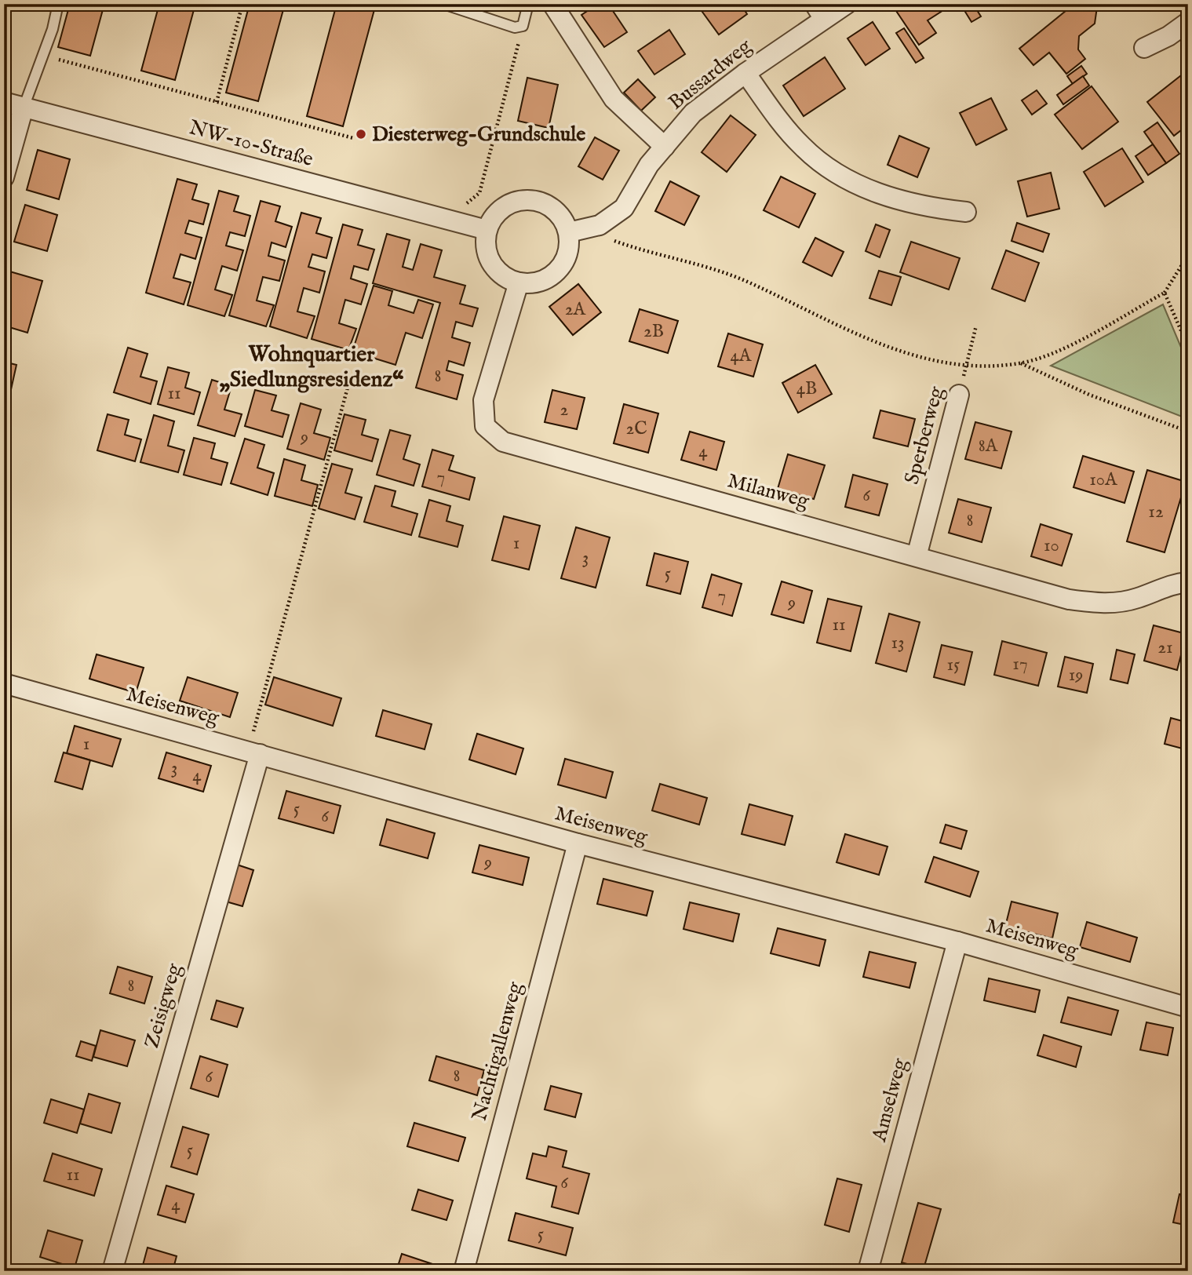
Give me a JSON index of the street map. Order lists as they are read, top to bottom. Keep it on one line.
{"streets":{"street":["Bussardweg","NW-10-Straße","Sperberweg","Milanweg","Meisenweg","Zeisigweg","Nachtigallenweg","Amselweg"]},"crossings":[["Bussardweg","NW-10-Straße"],["Bussardweg","Milanweg"],["NW-10-Straße","Milanweg"],["Sperberweg","Milanweg"],["Meisenweg","Zeisigweg"],["Meisenweg","Nachtigallenweg"],["Meisenweg","Amselweg"]],"districts":["Wohnquartier „Siedlungsresidenz“"],"places":["Diesterweg-Grundschule"],"house_numbers":["2A","2B","4A","8","4B","11","2","2C","9","8A","4","7","10A","6","12","8","1","10","3","5","7","9","11","13","21","17","15","19","1","3","4","5","6","9","8","8","6","5","11","6","4","5"]}
